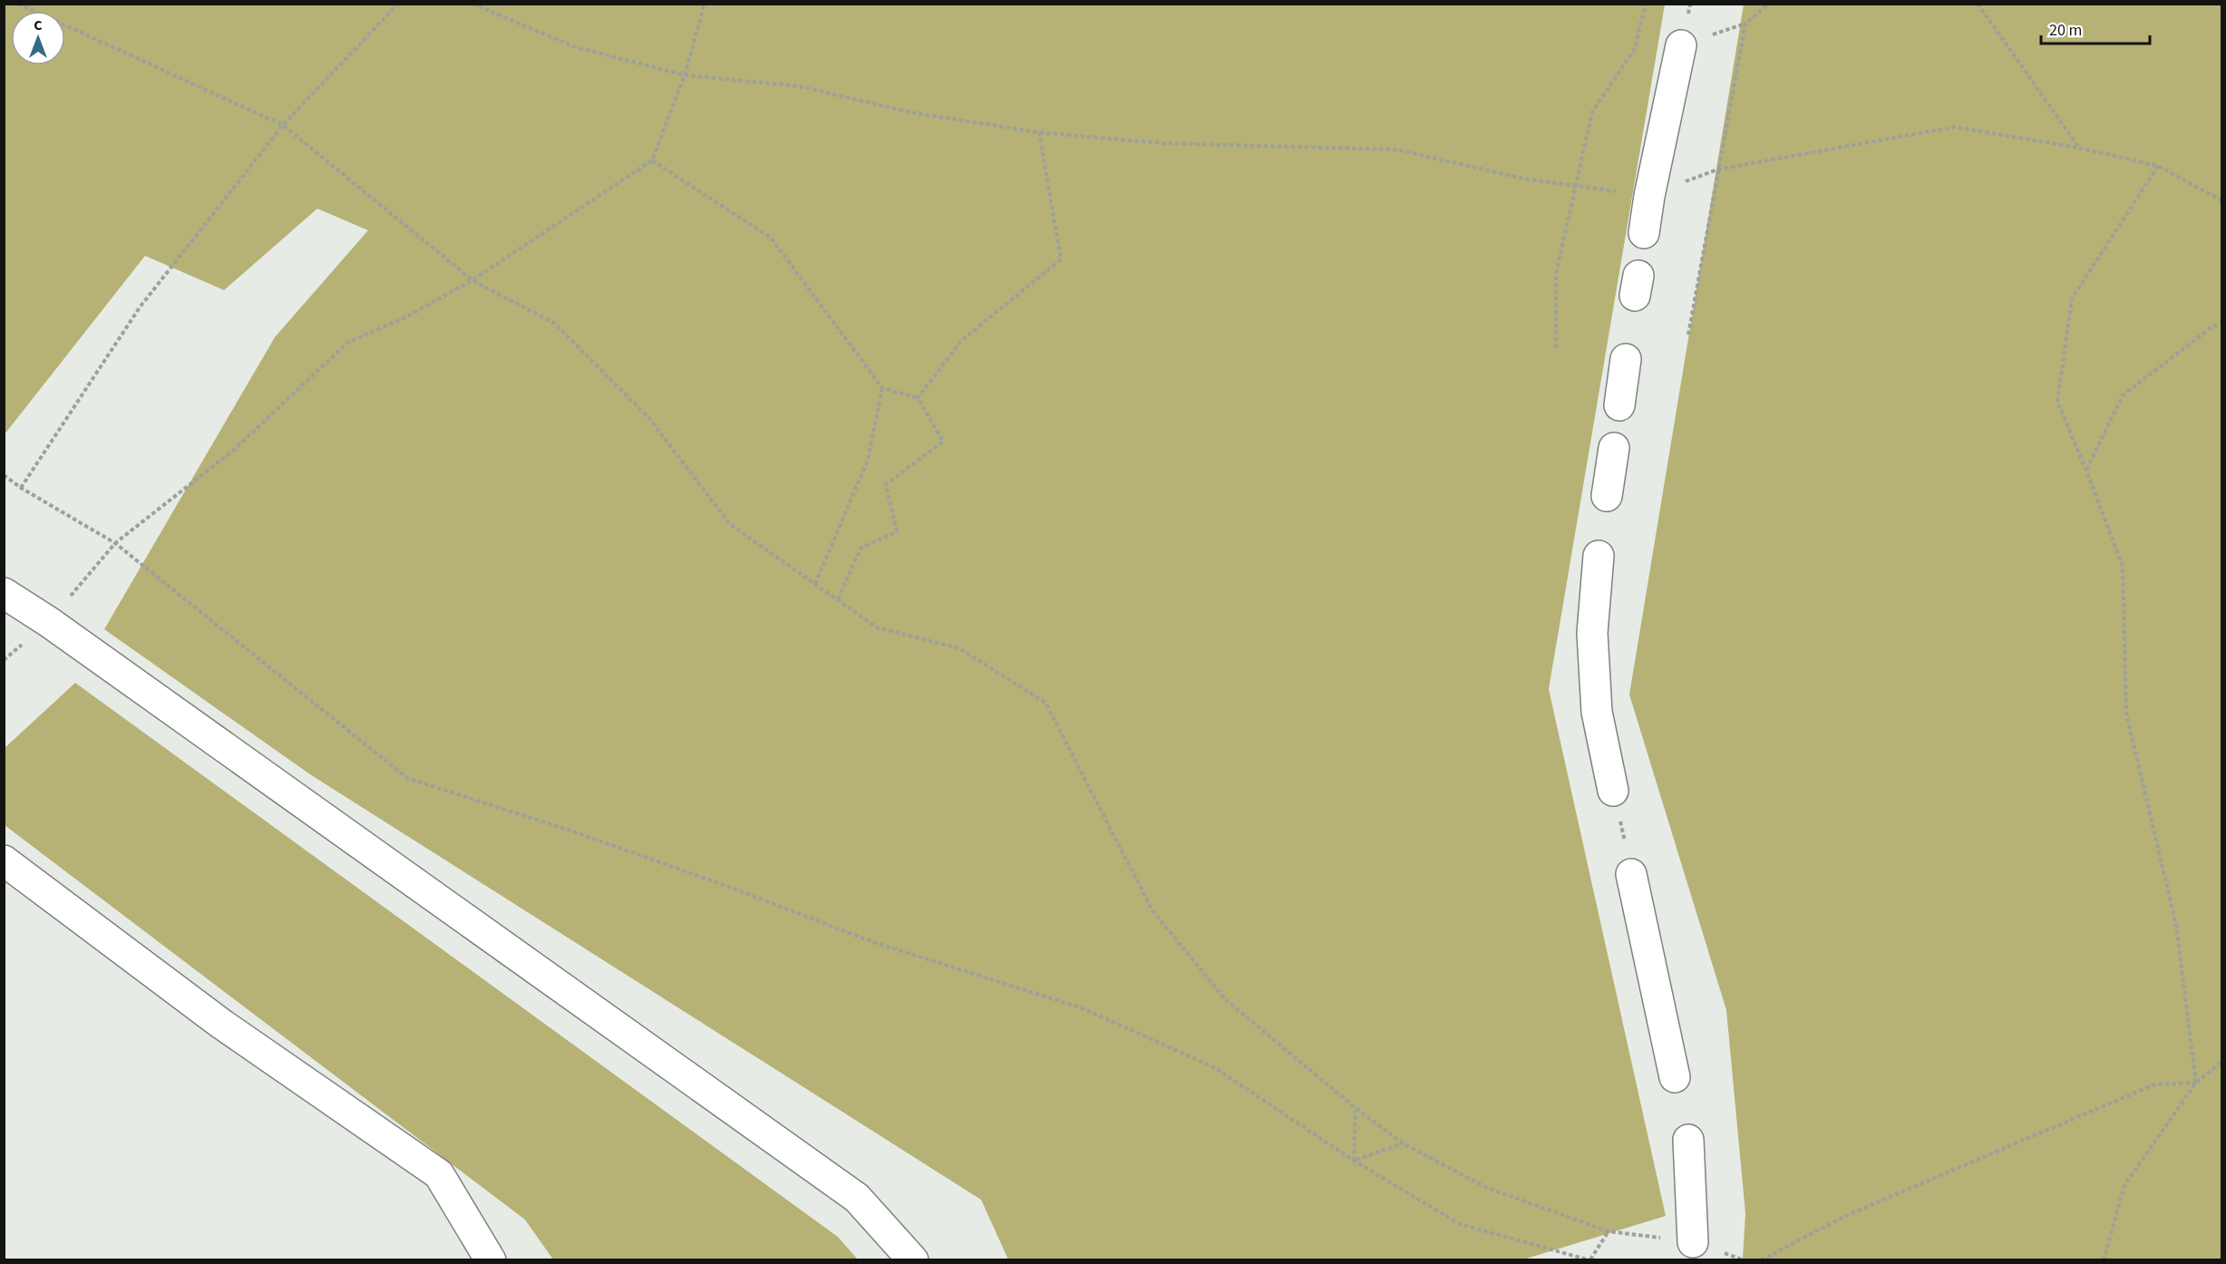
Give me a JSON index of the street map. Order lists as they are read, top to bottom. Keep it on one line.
{"scale_bar":"20 m","north":"top"}
